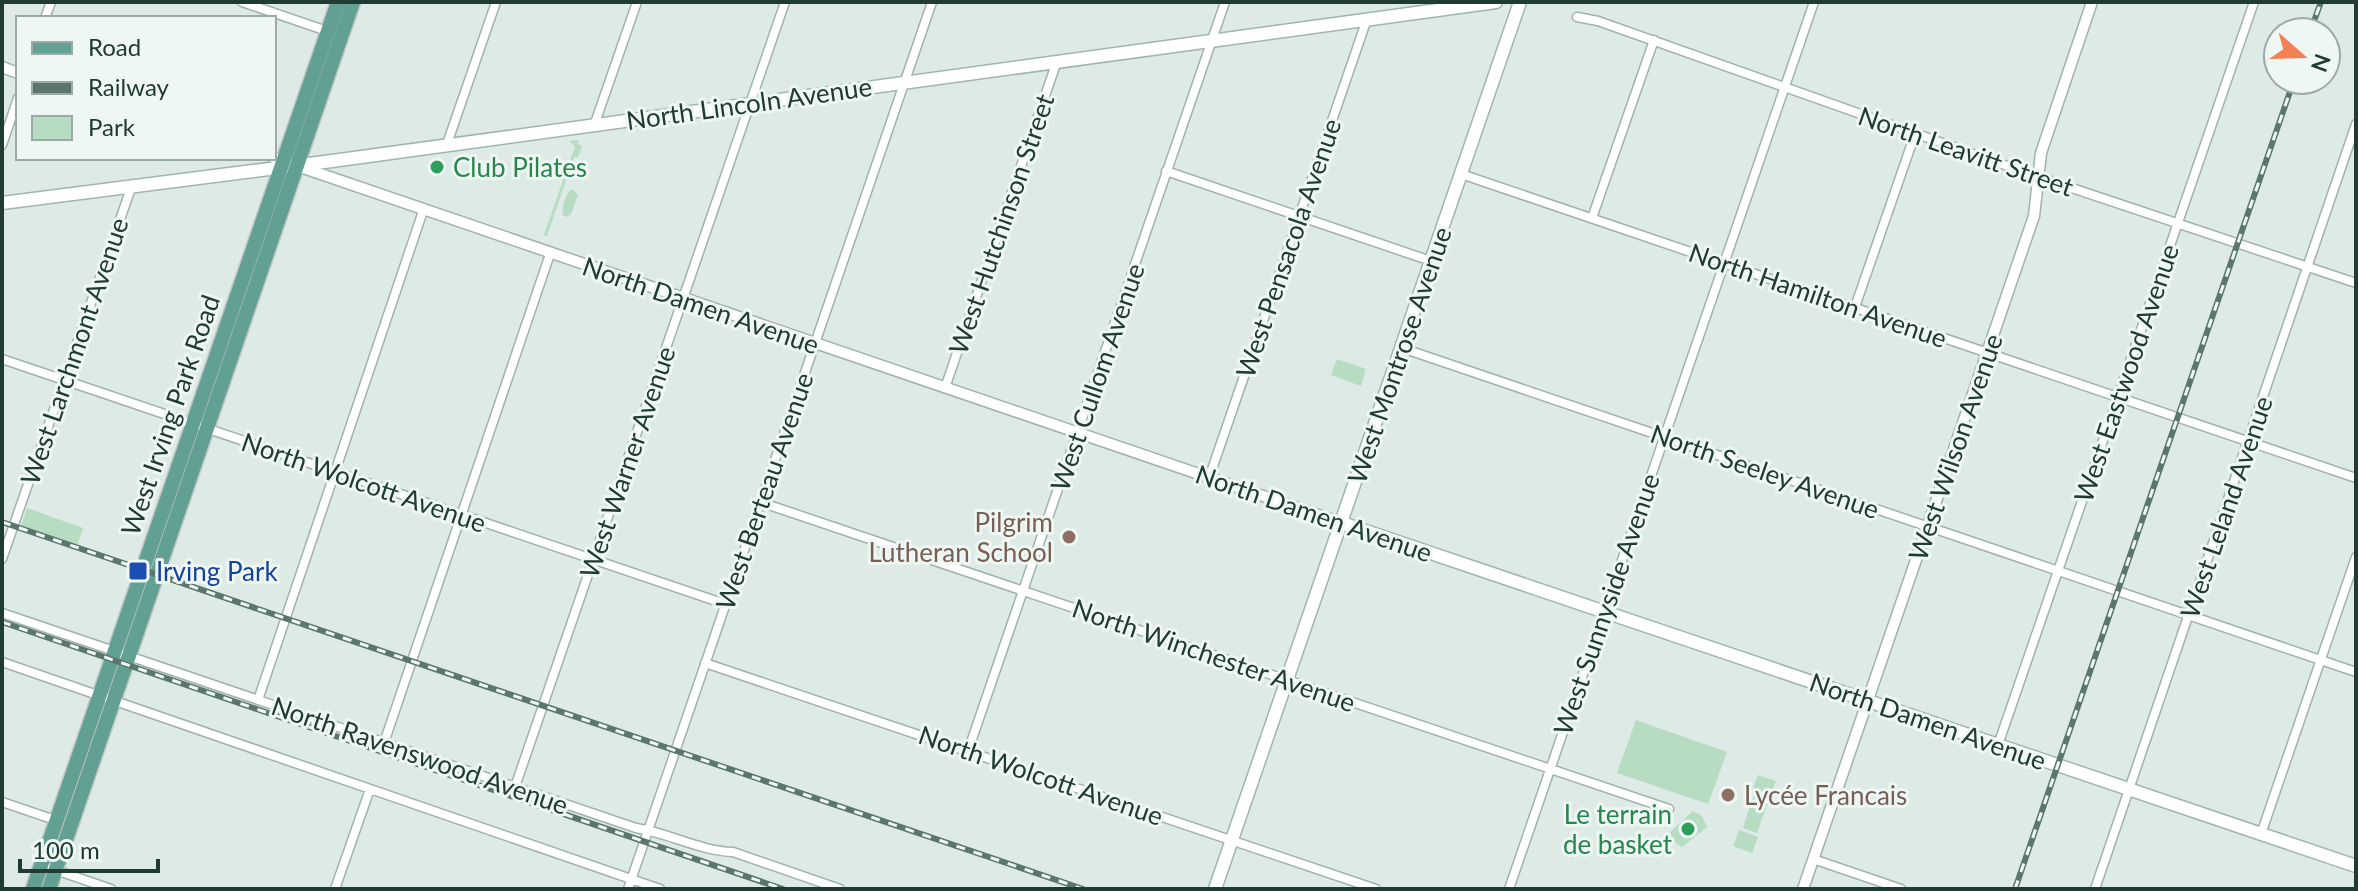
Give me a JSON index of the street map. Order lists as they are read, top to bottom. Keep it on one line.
{"streets":{"main road":["North Lincoln Avenue","North Damen Avenue","West Montrose Avenue","West Irving Park Road"],"street":["North Leavitt Street","West Hutchinson Street","West Pensacola Avenue","North Hamilton Avenue","West Larchmont Avenue","West Eastwood Avenue","West Cullom Avenue","West Wilson Avenue","West Warner Avenue","North Seeley Avenue","North Wolcott Avenue","West Berteau Avenue","West Leland Avenue","West Sunnyside Avenue","North Winchester Avenue","North Ravenswood Avenue"]},"crossings":[["North Lincoln Avenue","West Hutchinson Street"],["North Lincoln Avenue","West Pensacola Avenue"],["North Lincoln Avenue","North Damen Avenue"],["North Lincoln Avenue","West Larchmont Avenue"],["North Lincoln Avenue","West Cullom Avenue"],["North Lincoln Avenue","West Irving Park Road"],["North Lincoln Avenue","West Warner Avenue"],["North Lincoln Avenue","West Berteau Avenue"],["North Leavitt Street","West Eastwood Avenue"],["North Leavitt Street","West Wilson Avenue"],["North Leavitt Street","West Leland Avenue"],["North Leavitt Street","West Sunnyside Avenue"],["West Hutchinson Street","North Damen Avenue"],["West Pensacola Avenue","North Damen Avenue"],["North Hamilton Avenue","West Montrose Avenue"],["North Hamilton Avenue","West Eastwood Avenue"],["North Hamilton Avenue","West Wilson Avenue"],["North Hamilton Avenue","West Leland Avenue"],["North Hamilton Avenue","West Sunnyside Avenue"],["North Damen Avenue","West Montrose Avenue"],["North Damen Avenue","West Eastwood Avenue"],["North Damen Avenue","West Cullom Avenue"],["North Damen Avenue","West Irving Park Road"],["North Damen Avenue","West Wilson Avenue"],["North Damen Avenue","West Warner Avenue"],["North Damen Avenue","West Berteau Avenue"],["North Damen Avenue","West Leland Avenue"],["North Damen Avenue","West Sunnyside Avenue"],["West Larchmont Avenue","North Wolcott Avenue"],["West Montrose Avenue","North Seeley Avenue"],["West Montrose Avenue","North Wolcott Avenue"],["West Montrose Avenue","North Winchester Avenue"],["West Eastwood Avenue","North Seeley Avenue"],["West Cullom Avenue","North Wolcott Avenue"],["West Cullom Avenue","North Winchester Avenue"],["West Irving Park Road","North Wolcott Avenue"],["West Irving Park Road","North Ravenswood Avenue"],["West Wilson Avenue","North Seeley Avenue"],["West Warner Avenue","North Wolcott Avenue"],["West Warner Avenue","North Ravenswood Avenue"],["North Seeley Avenue","West Leland Avenue"],["North Seeley Avenue","West Sunnyside Avenue"],["North Wolcott Avenue","West Berteau Avenue"],["West Berteau Avenue","North Winchester Avenue"],["West Berteau Avenue","North Ravenswood Avenue"],["West Sunnyside Avenue","North Winchester Avenue"]],"places":{"other":["Club Pilates","Pilgrim Lutheran School","Lycée Francais","Le terrain de basket"],"transit":["Irving Park"]},"legend":["Road","Railway","Park"],"scale_bar":"100 m","north":"right"}
